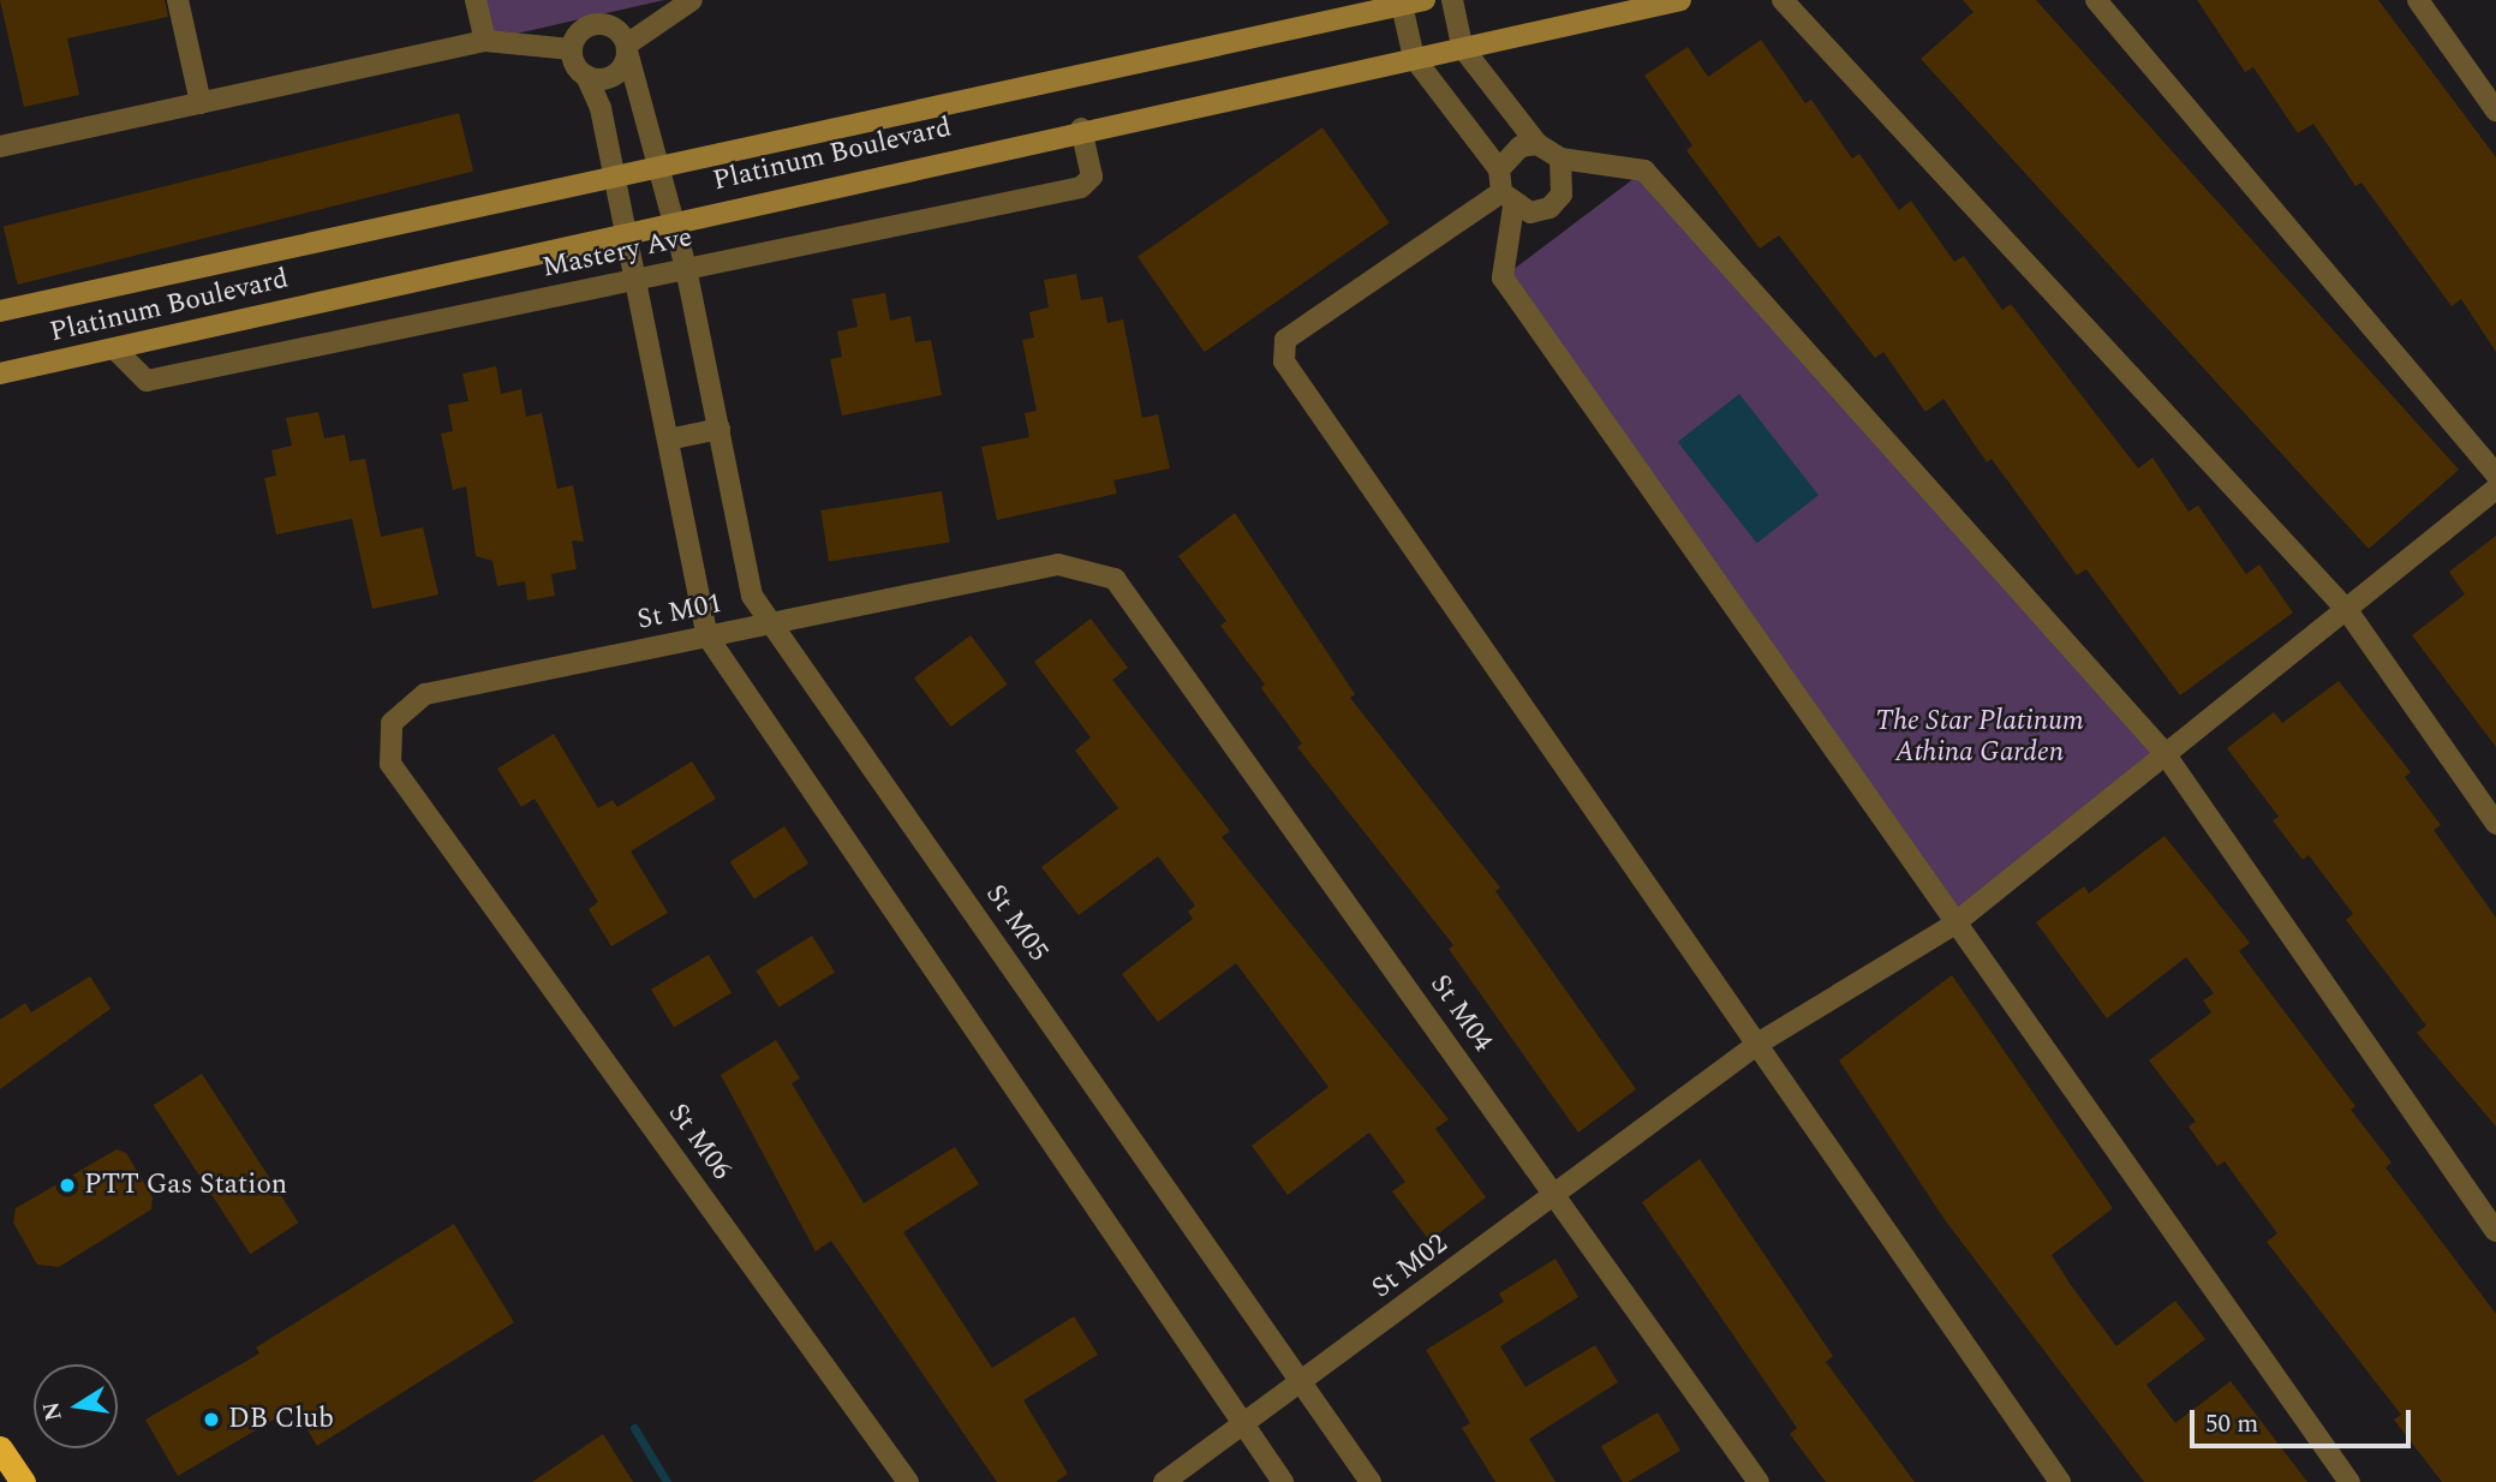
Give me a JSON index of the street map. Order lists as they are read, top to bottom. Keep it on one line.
{"streets":{"street":["Platinum Boulevard","Mastery Ave","St M01","St M05","St M04","St M06","St M02"]},"crossings":[["Platinum Boulevard","Mastery Ave"],["Platinum Boulevard","St M05"],["Mastery Ave","St M05"],["St M01","St M05"],["St M01","St M04"],["St M01","St M06"],["St M05","St M02"],["St M04","St M02"]],"parks":["The Star Platinum Athina Garden"],"places":["PTT Gas Station","DB Club"],"scale_bar":"50 m","north":"left"}
